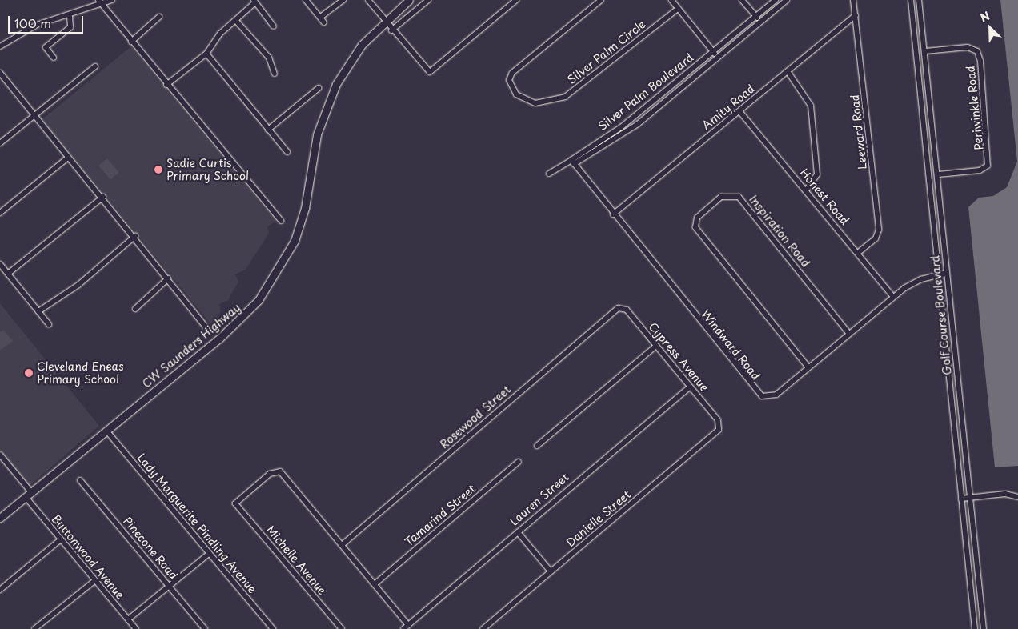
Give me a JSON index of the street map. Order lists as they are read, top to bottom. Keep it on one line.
{"streets":{"main road":["CW Saunders Highway"],"street":["Silver Palm Circle","Silver Palm Boulevard","Amity Road","Periwinkle Road","Leeward Road","Honest Road","Inspiration Road","Golf Course Boulevard","Windward Road","Cypress Avenue","Rosewood Street","Lauren Street","Tamarind Street","Danielle Street","Lady Marguerite Pindling Avenue","Pinecone Road","Buttonwood Avenue","Michelle Avenue"]},"crossings":[["Silver Palm Boulevard","Windward Road"],["Amity Road","Leeward Road"],["Amity Road","Honest Road"],["Amity Road","Windward Road"],["Periwinkle Road","Golf Course Boulevard"],["Leeward Road","Honest Road"],["Honest Road","Windward Road"],["Inspiration Road","Windward Road"],["Golf Course Boulevard","Windward Road"],["CW Saunders Highway","Lady Marguerite Pindling Avenue"],["CW Saunders Highway","Buttonwood Avenue"],["Cypress Avenue","Rosewood Street"],["Cypress Avenue","Lauren Street"],["Cypress Avenue","Danielle Street"],["Rosewood Street","Michelle Avenue"]],"places":["Sadie Curtis Primary School","Cleveland Eneas Primary School"],"scale_bar":"100 m","north":"top left"}
